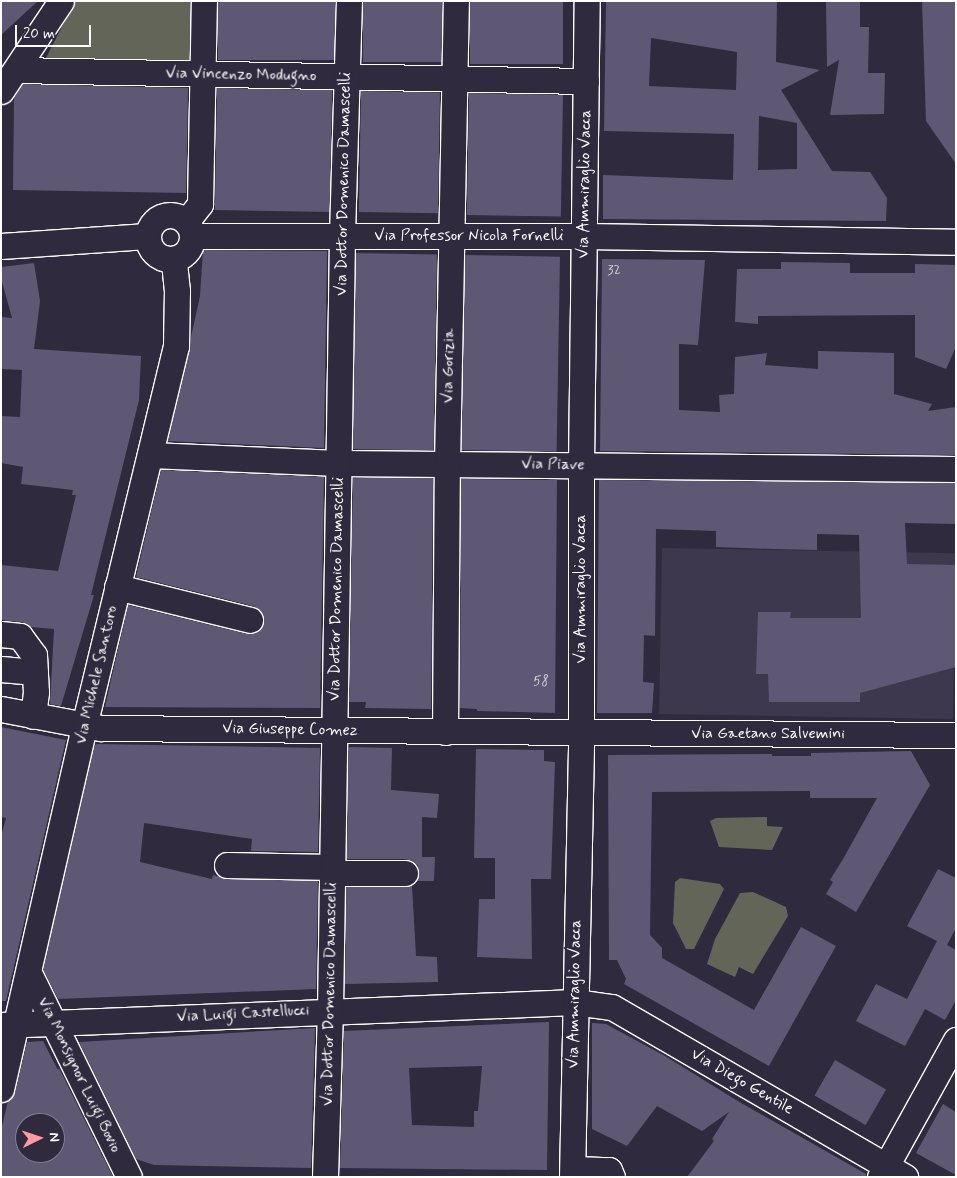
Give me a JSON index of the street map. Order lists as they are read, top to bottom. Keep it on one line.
{"streets":{"street":["Via Vincenzo Modugno","Via Dottor Domenico Damascelli","Via Ammiraglio Vacca","Via Professor Nicola Fornelli","Via Gorizia","Via Piave","Via Michele Santoro","Via Giuseppe Comez","Via Gaetano Salvemini","Via Luigi Castellucci","Via Monsignor Luigi Bovio","Via Diego Gentile"]},"crossings":[["Via Vincenzo Modugno","Via Dottor Domenico Damascelli"],["Via Vincenzo Modugno","Via Ammiraglio Vacca"],["Via Vincenzo Modugno","Via Gorizia"],["Via Dottor Domenico Damascelli","Via Professor Nicola Fornelli"],["Via Dottor Domenico Damascelli","Via Piave"],["Via Dottor Domenico Damascelli","Via Giuseppe Comez"],["Via Dottor Domenico Damascelli","Via Luigi Castellucci"],["Via Ammiraglio Vacca","Via Professor Nicola Fornelli"],["Via Ammiraglio Vacca","Via Piave"],["Via Ammiraglio Vacca","Via Giuseppe Comez"],["Via Ammiraglio Vacca","Via Gaetano Salvemini"],["Via Ammiraglio Vacca","Via Luigi Castellucci"],["Via Ammiraglio Vacca","Via Diego Gentile"],["Via Professor Nicola Fornelli","Via Gorizia"],["Via Professor Nicola Fornelli","Via Michele Santoro"],["Via Gorizia","Via Piave"],["Via Gorizia","Via Giuseppe Comez"],["Via Piave","Via Michele Santoro"],["Via Michele Santoro","Via Giuseppe Comez"],["Via Michele Santoro","Via Luigi Castellucci"],["Via Michele Santoro","Via Monsignor Luigi Bovio"],["Via Giuseppe Comez","Via Gaetano Salvemini"],["Via Luigi Castellucci","Via Monsignor Luigi Bovio"],["Via Luigi Castellucci","Via Diego Gentile"]],"house_numbers":["32","58"],"scale_bar":"20 m","north":"right"}
